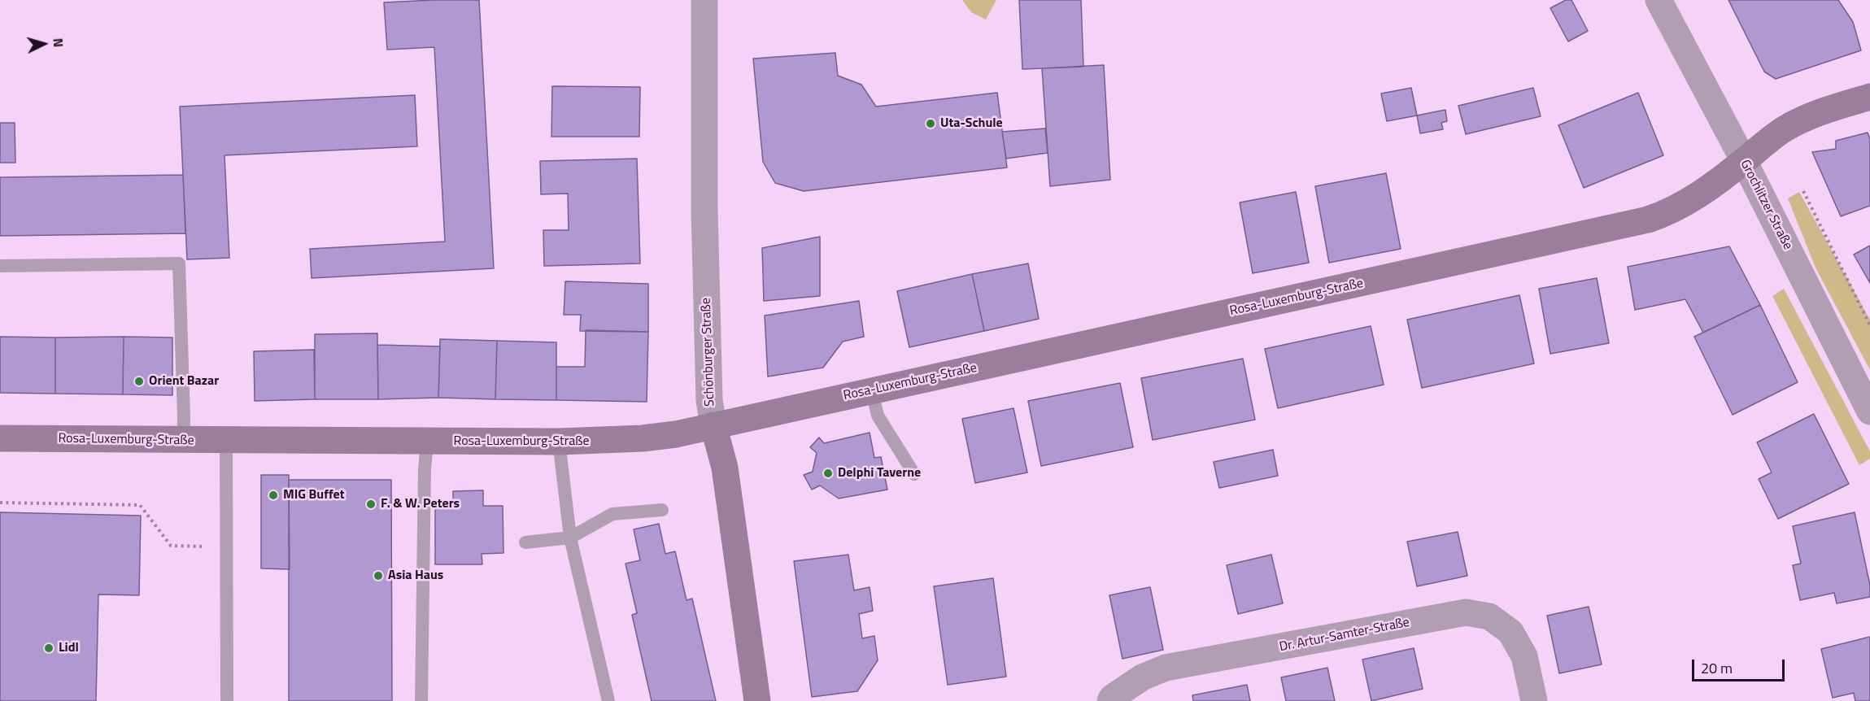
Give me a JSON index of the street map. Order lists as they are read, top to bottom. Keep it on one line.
{"streets":{"main road":["Rosa-Luxemburg-Straße","Schönburger Straße"],"street":["Grochlitzer Straße","Dr. Artur-Samter-Straße"]},"crossings":[["Grochlitzer Straße","Rosa-Luxemburg-Straße"],["Rosa-Luxemburg-Straße","Schönburger Straße"]],"places":["Uta-Schule","Orient Bazar","Delphi Taverne","MIG Buffet","F. & W. Peters","Asia Haus","Lidl"],"scale_bar":"20 m","north":"right"}
